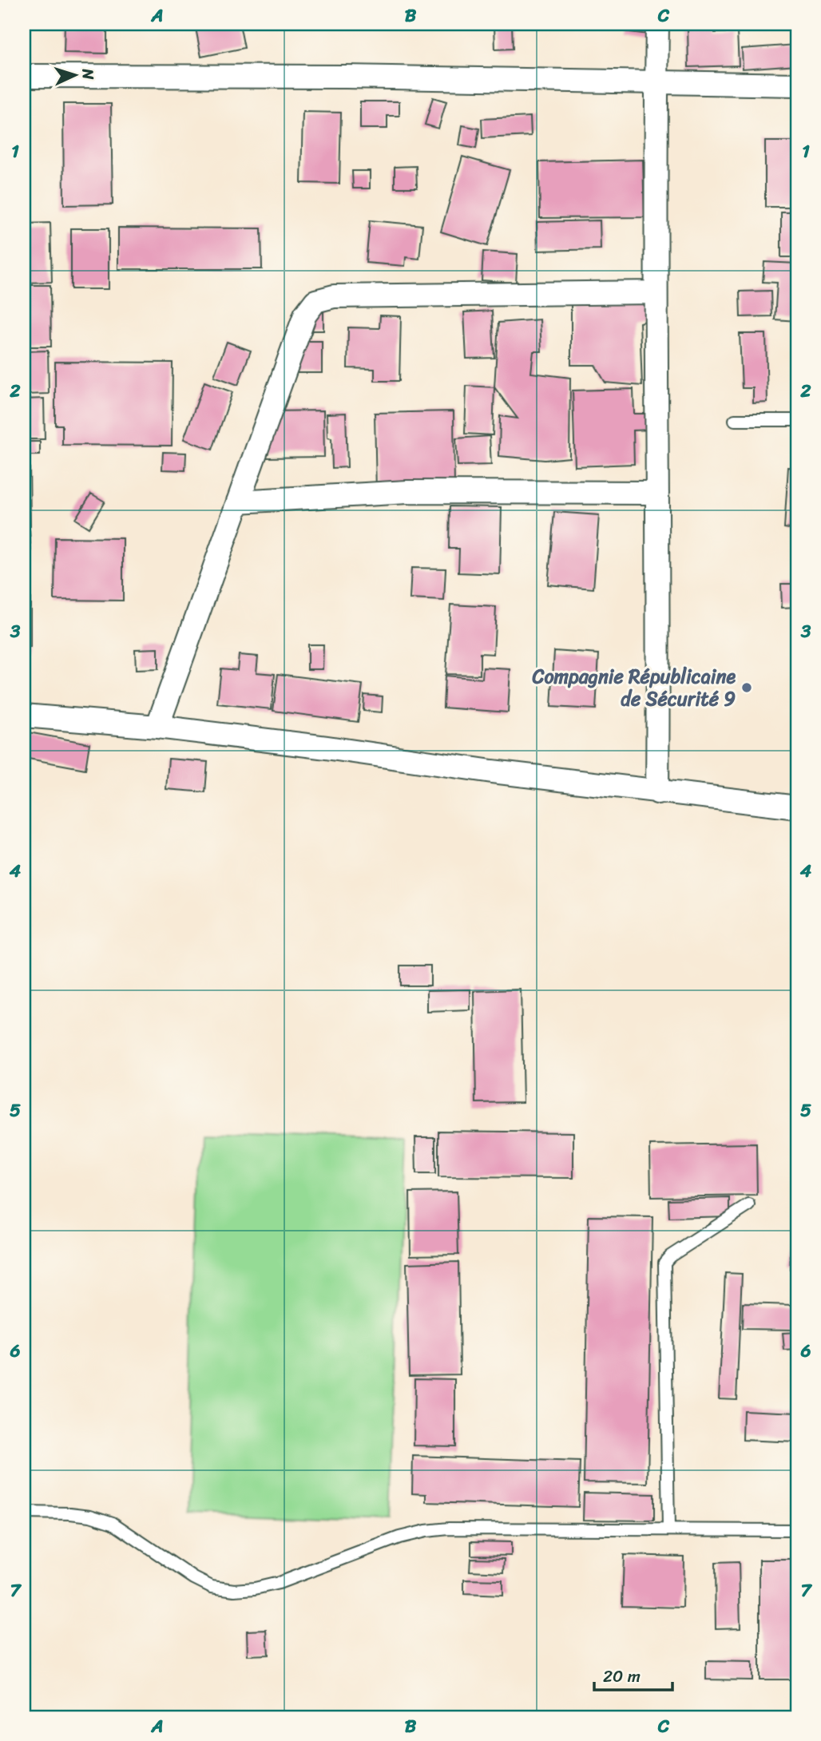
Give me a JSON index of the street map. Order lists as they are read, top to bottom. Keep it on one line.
{"places":["Compagnie Républicaine de Sécurité 9"],"scale_bar":"20 m","north":"right","grid":{"columns":["A","B","C"],"rows":["1","2","3","4","5","6","7"]}}
